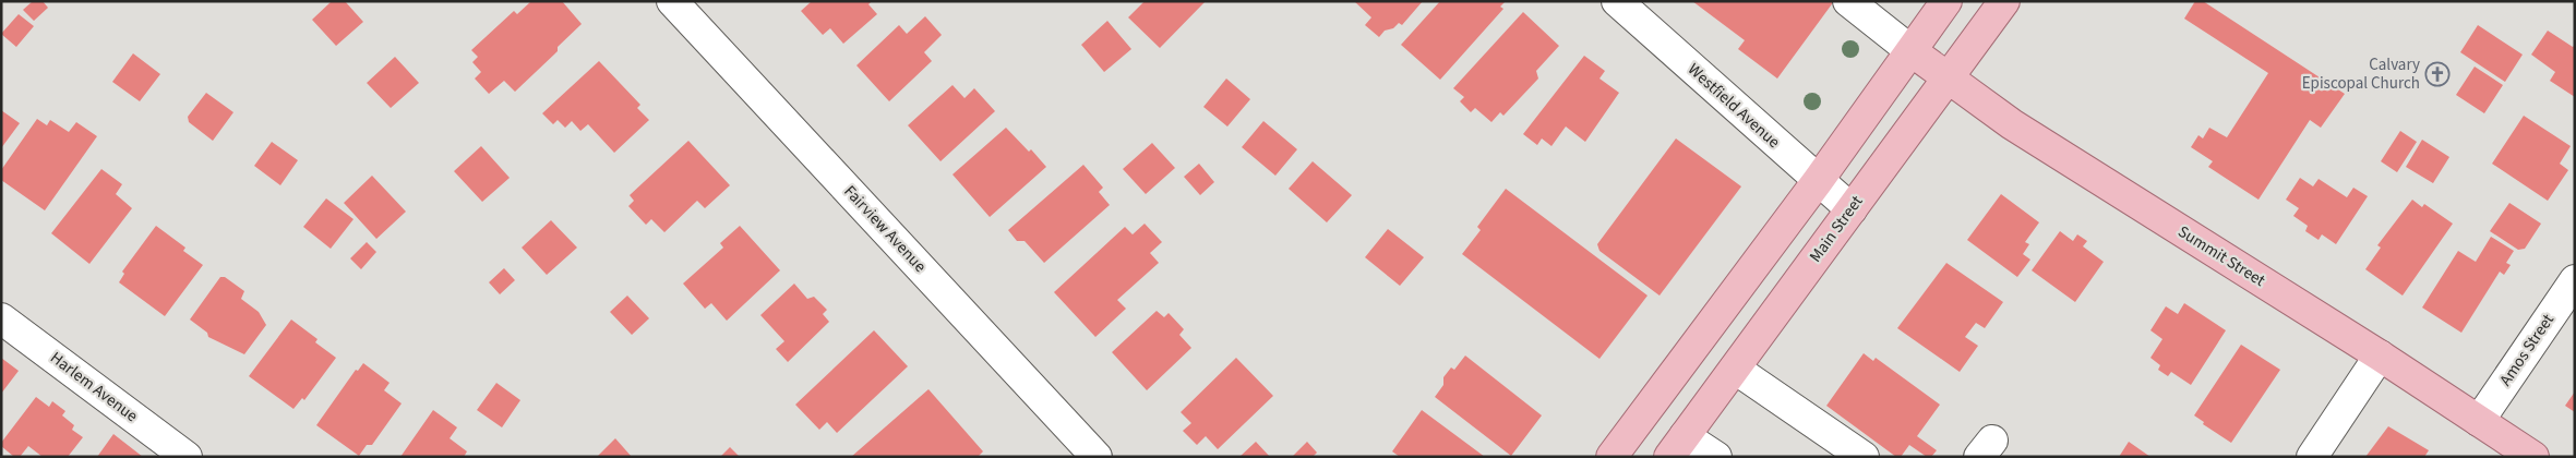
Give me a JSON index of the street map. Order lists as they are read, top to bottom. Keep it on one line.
{"streets":{"main road":["Main Street","Summit Street"],"street":["Westfield Avenue","Fairview Avenue","Amos Street","Harlem Avenue"]},"crossings":[["Westfield Avenue","Main Street"],["Main Street","Summit Street"],["Summit Street","Amos Street"]],"places":{"church":["Calvary Episcopal Church"]}}
